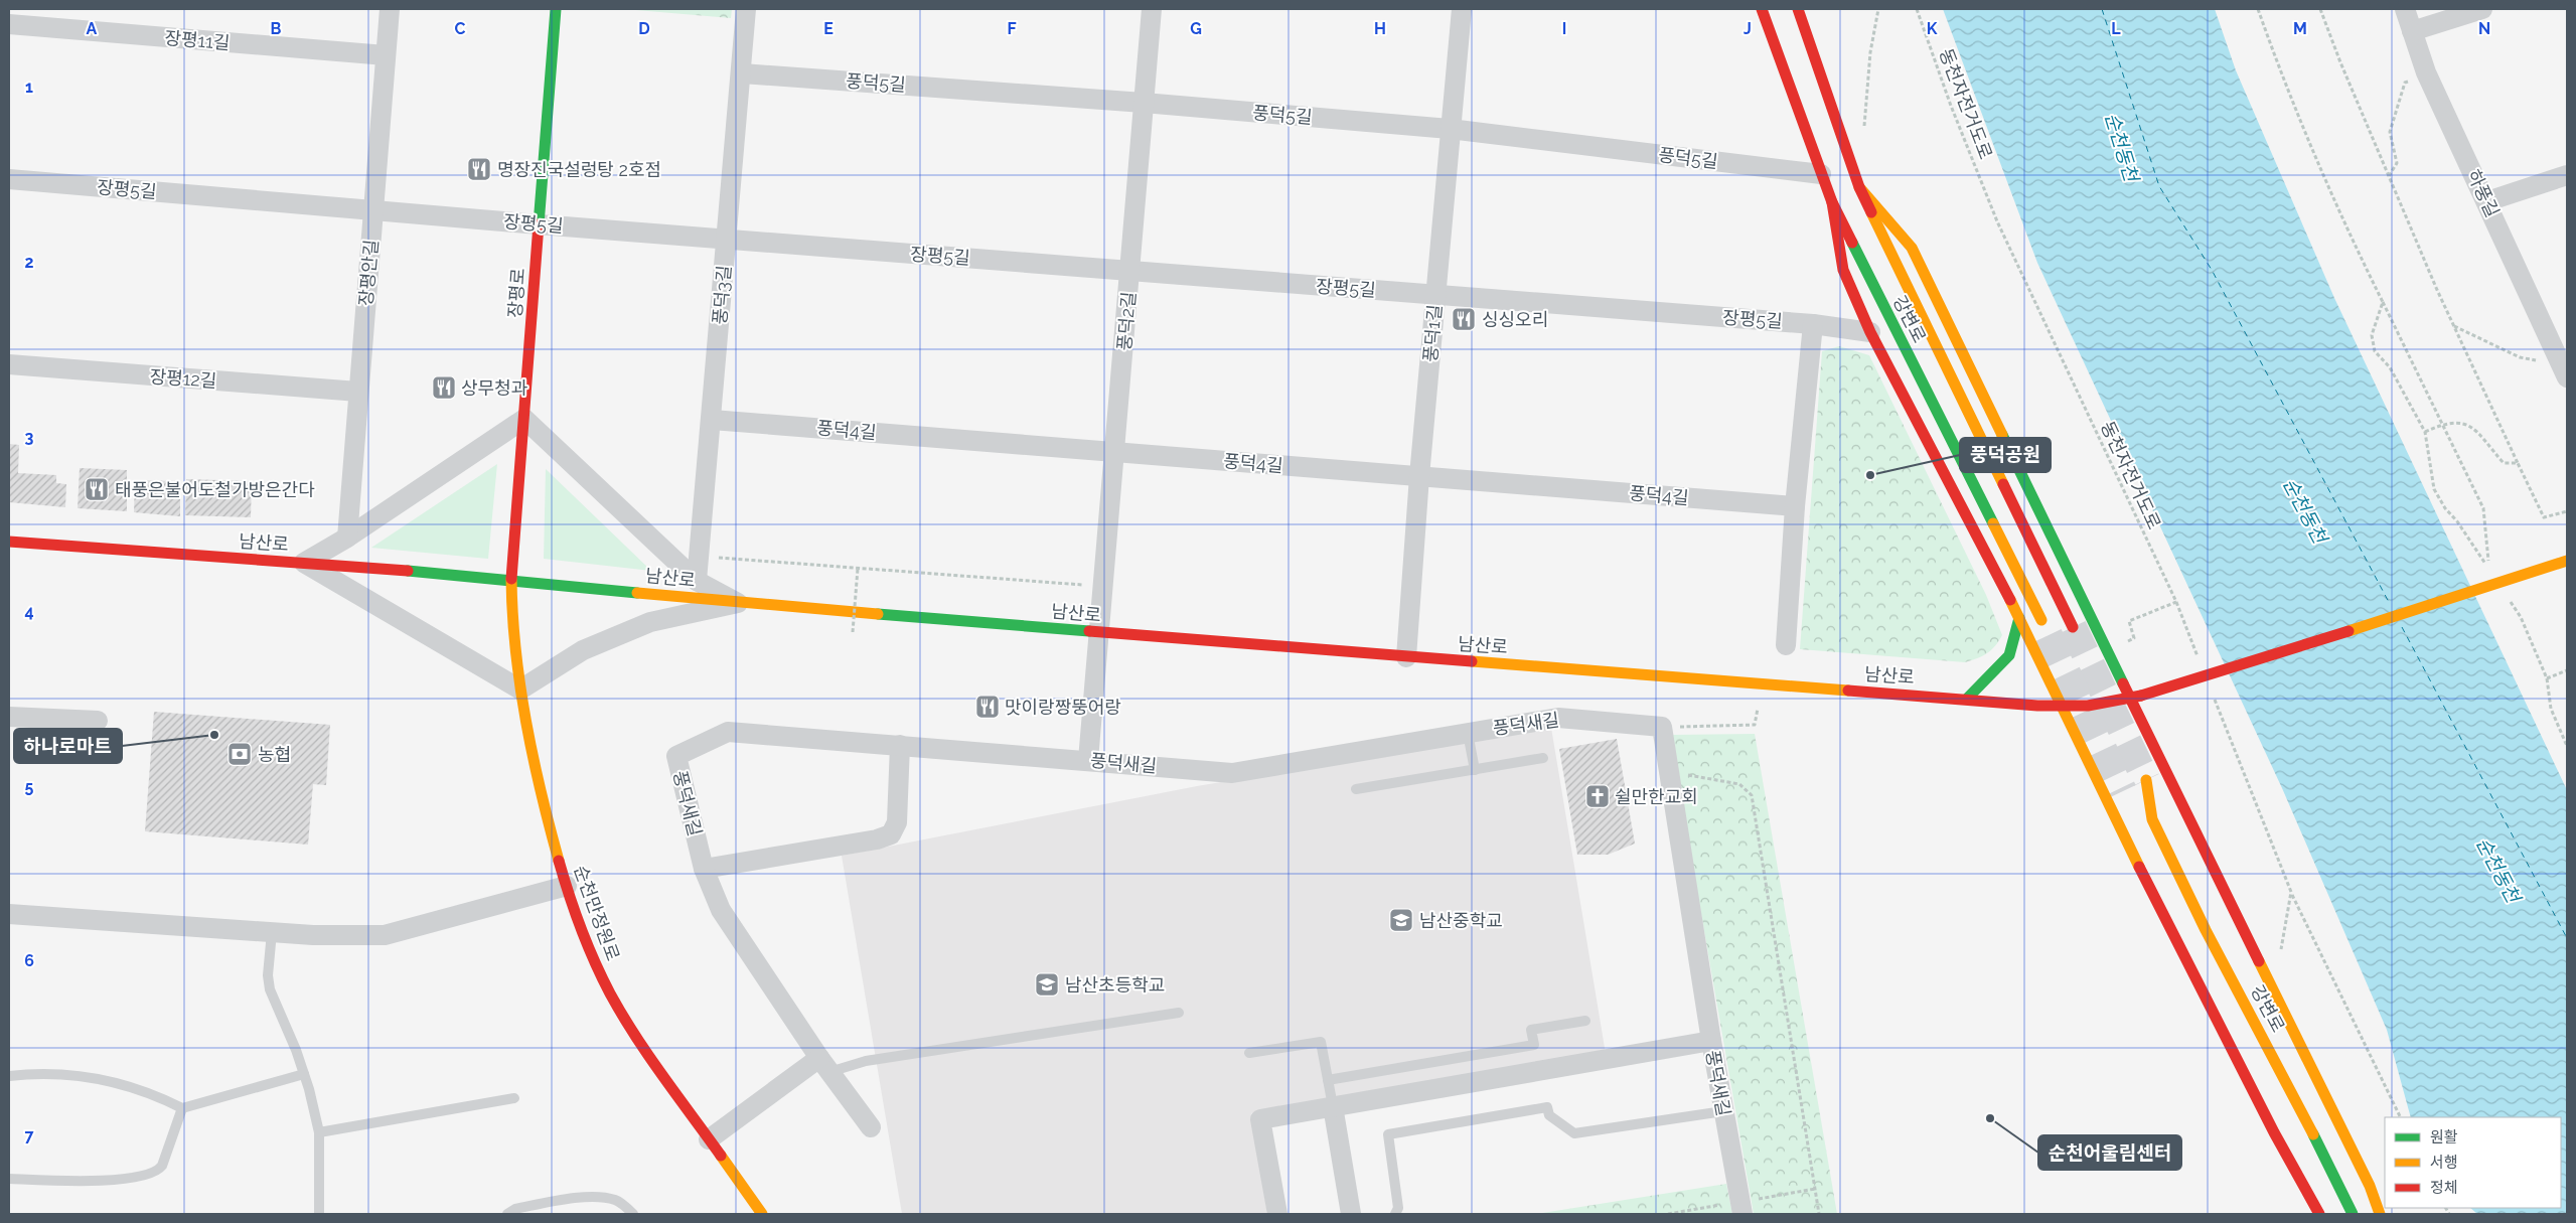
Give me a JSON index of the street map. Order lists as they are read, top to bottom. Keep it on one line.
{"streets":{"main road":["장평로","강변로","남산로","순천만정원로"],"street":["장평11길","풍덕5길","장평5길","하풍길","장평안길","풍덕3길","풍덕2길","풍덕1길","장평12길","풍덕4길","풍덕새길"],"path":["동천자전거도로"]},"crossings":[["장평11길","장평안길"],["풍덕5길","풍덕3길"],["풍덕5길","강변로"],["풍덕5길","풍덕2길"],["풍덕5길","풍덕1길"],["장평5길","장평안길"],["장평5길","장평로"],["장평5길","풍덕3길"],["장평5길","풍덕2길"],["장평5길","풍덕1길"],["장평안길","장평12길"],["장평로","남산로"],["장평로","순천만정원로"],["풍덕3길","풍덕4길"],["풍덕2길","풍덕4길"],["풍덕2길","남산로"],["풍덕2길","풍덕새길"],["풍덕1길","풍덕4길"],["풍덕1길","남산로"],["남산로","순천만정원로"]],"water":["순천동천"],"places":{"restaurant":["명장진국설렁탕 2호점","싱싱오리","상무청과","태풍은불어도철가방은간다","맛이랑짱뚱어랑"],"other":["풍덕공원","하나로마트","순천어울림센터"],"bank":["농협"],"church":["쉴만한교회"],"school or university":["남산중학교","남산초등학교"]},"legend":["원활","서행","정체"],"grid":{"columns":["A","B","C","D","E","F","G","H","I","J","K","L","M","N"],"rows":["1","2","3","4","5","6","7"]}}
